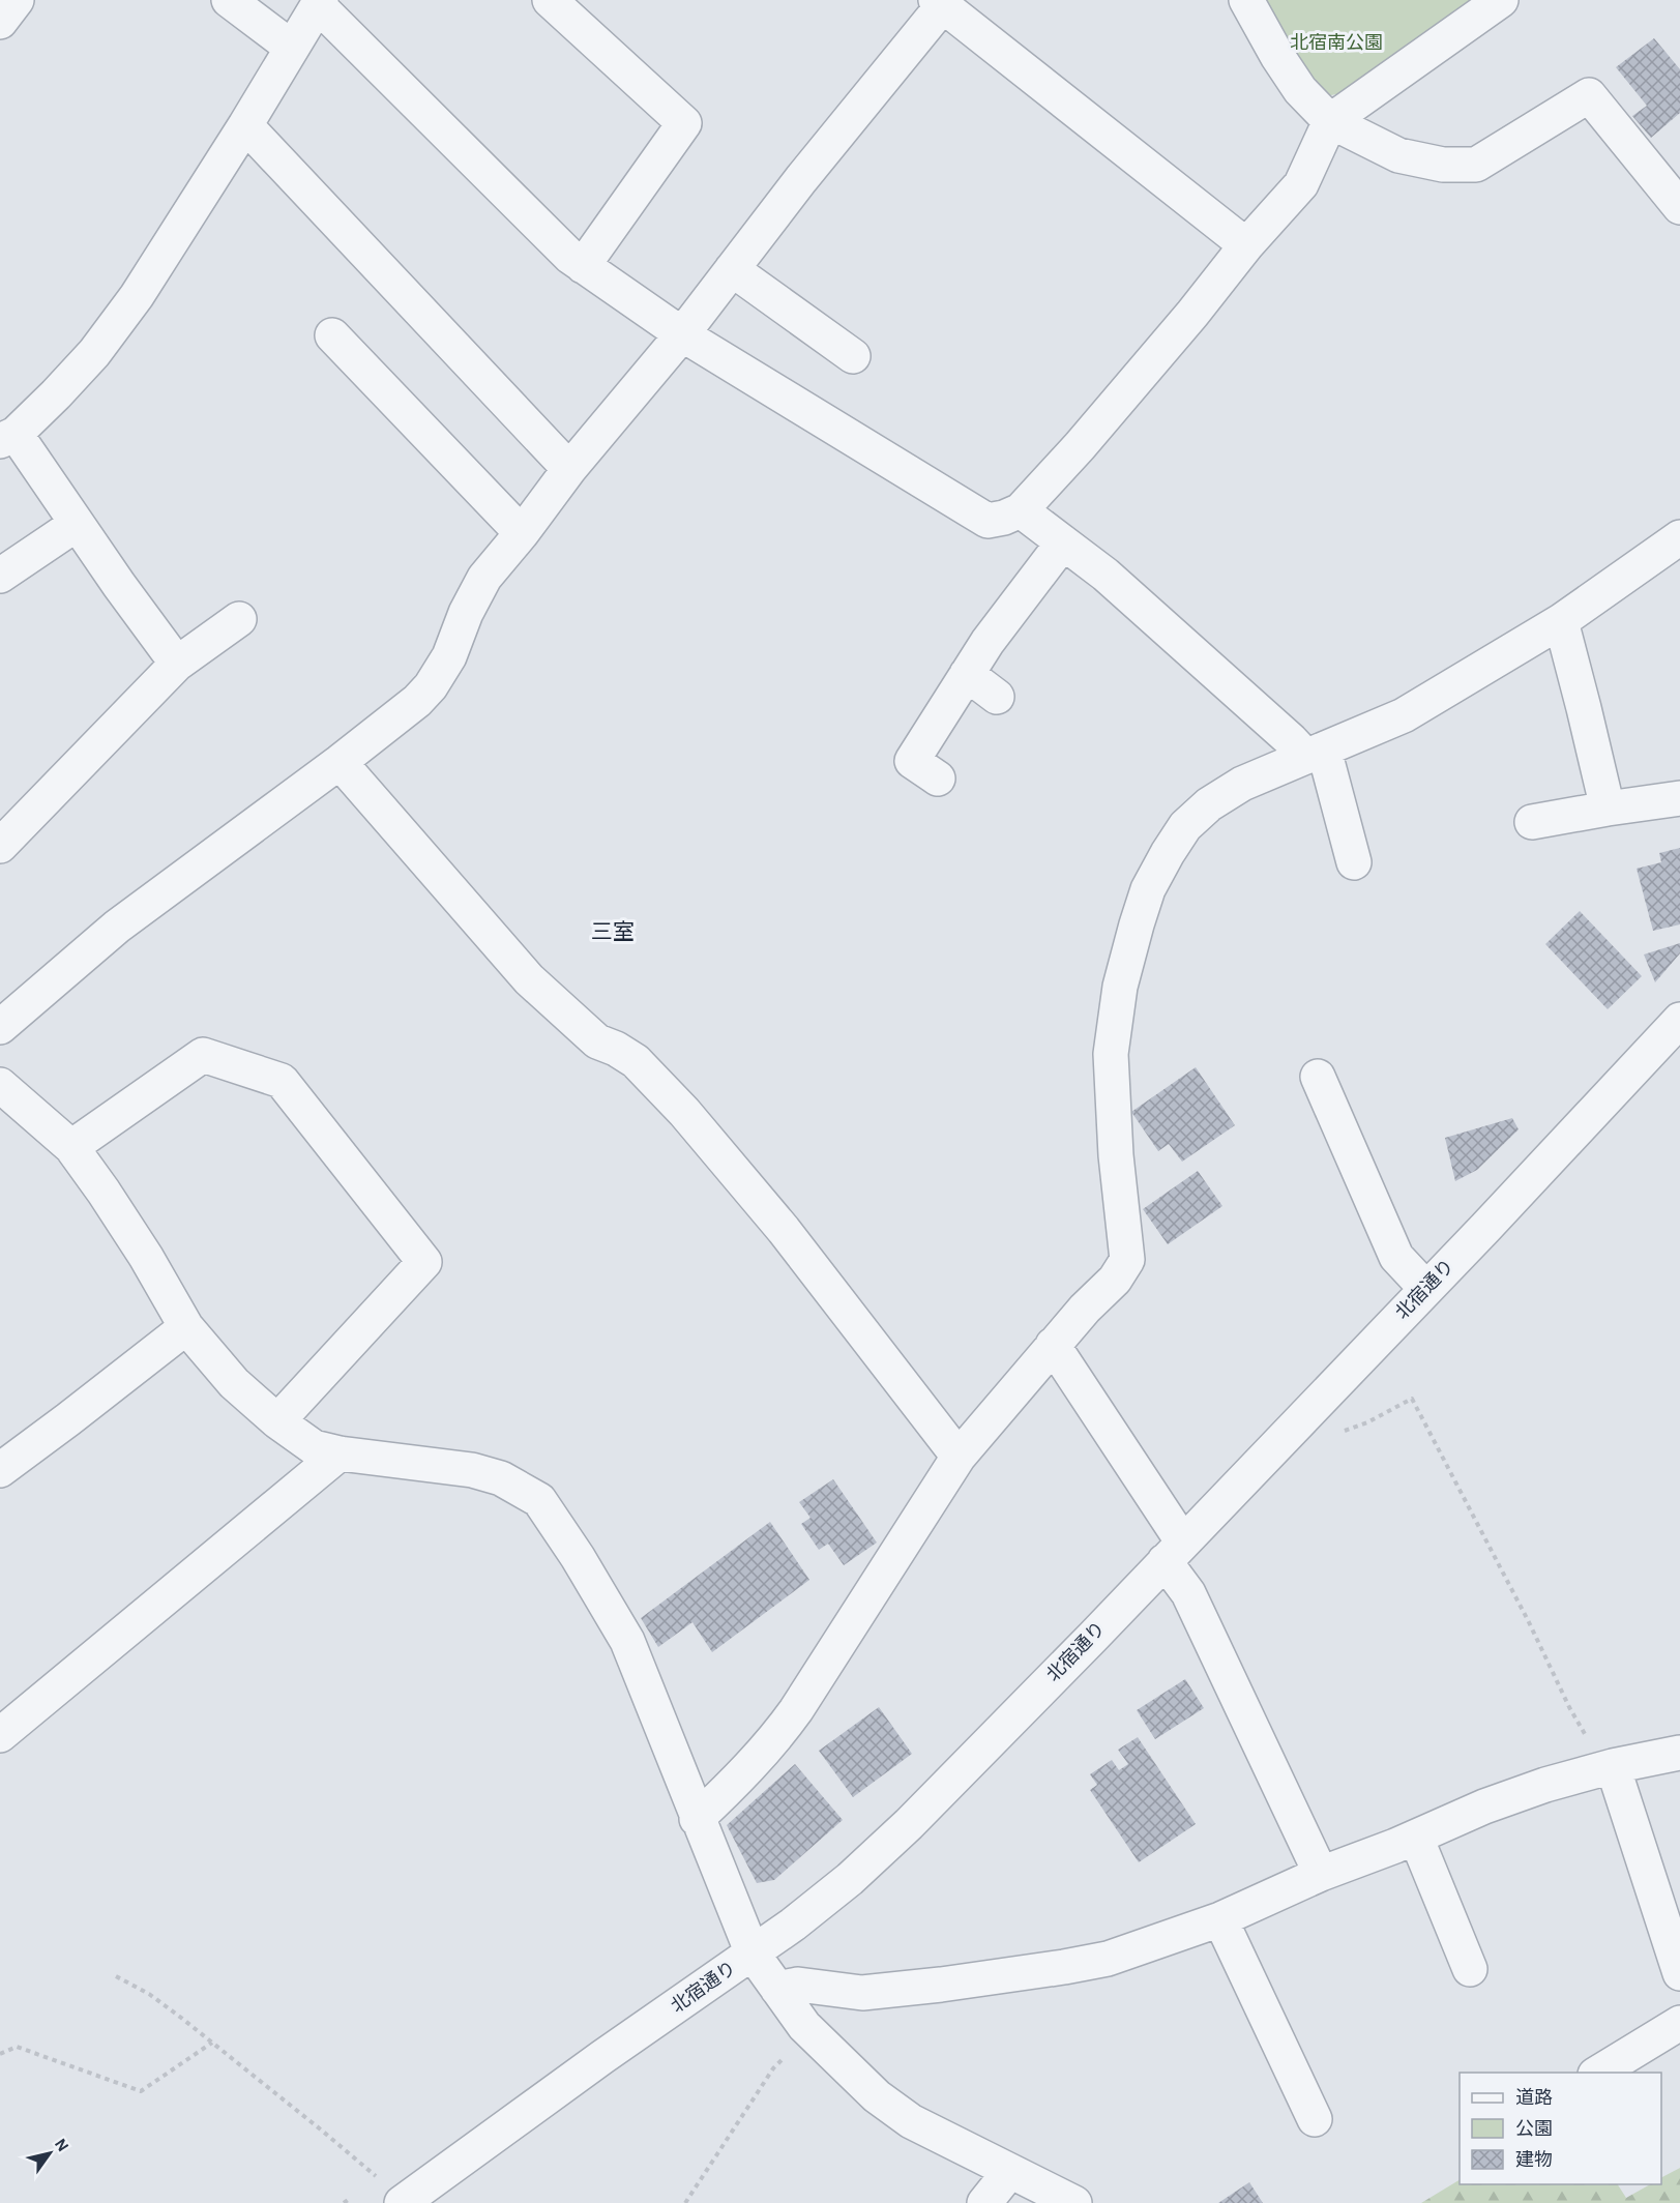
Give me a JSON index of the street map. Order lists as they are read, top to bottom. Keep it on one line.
{"streets":{"street":["北宿通り"]},"districts":["三室"],"parks":["北宿南公園"],"legend":["道路","公園","建物"],"north":"top right"}
